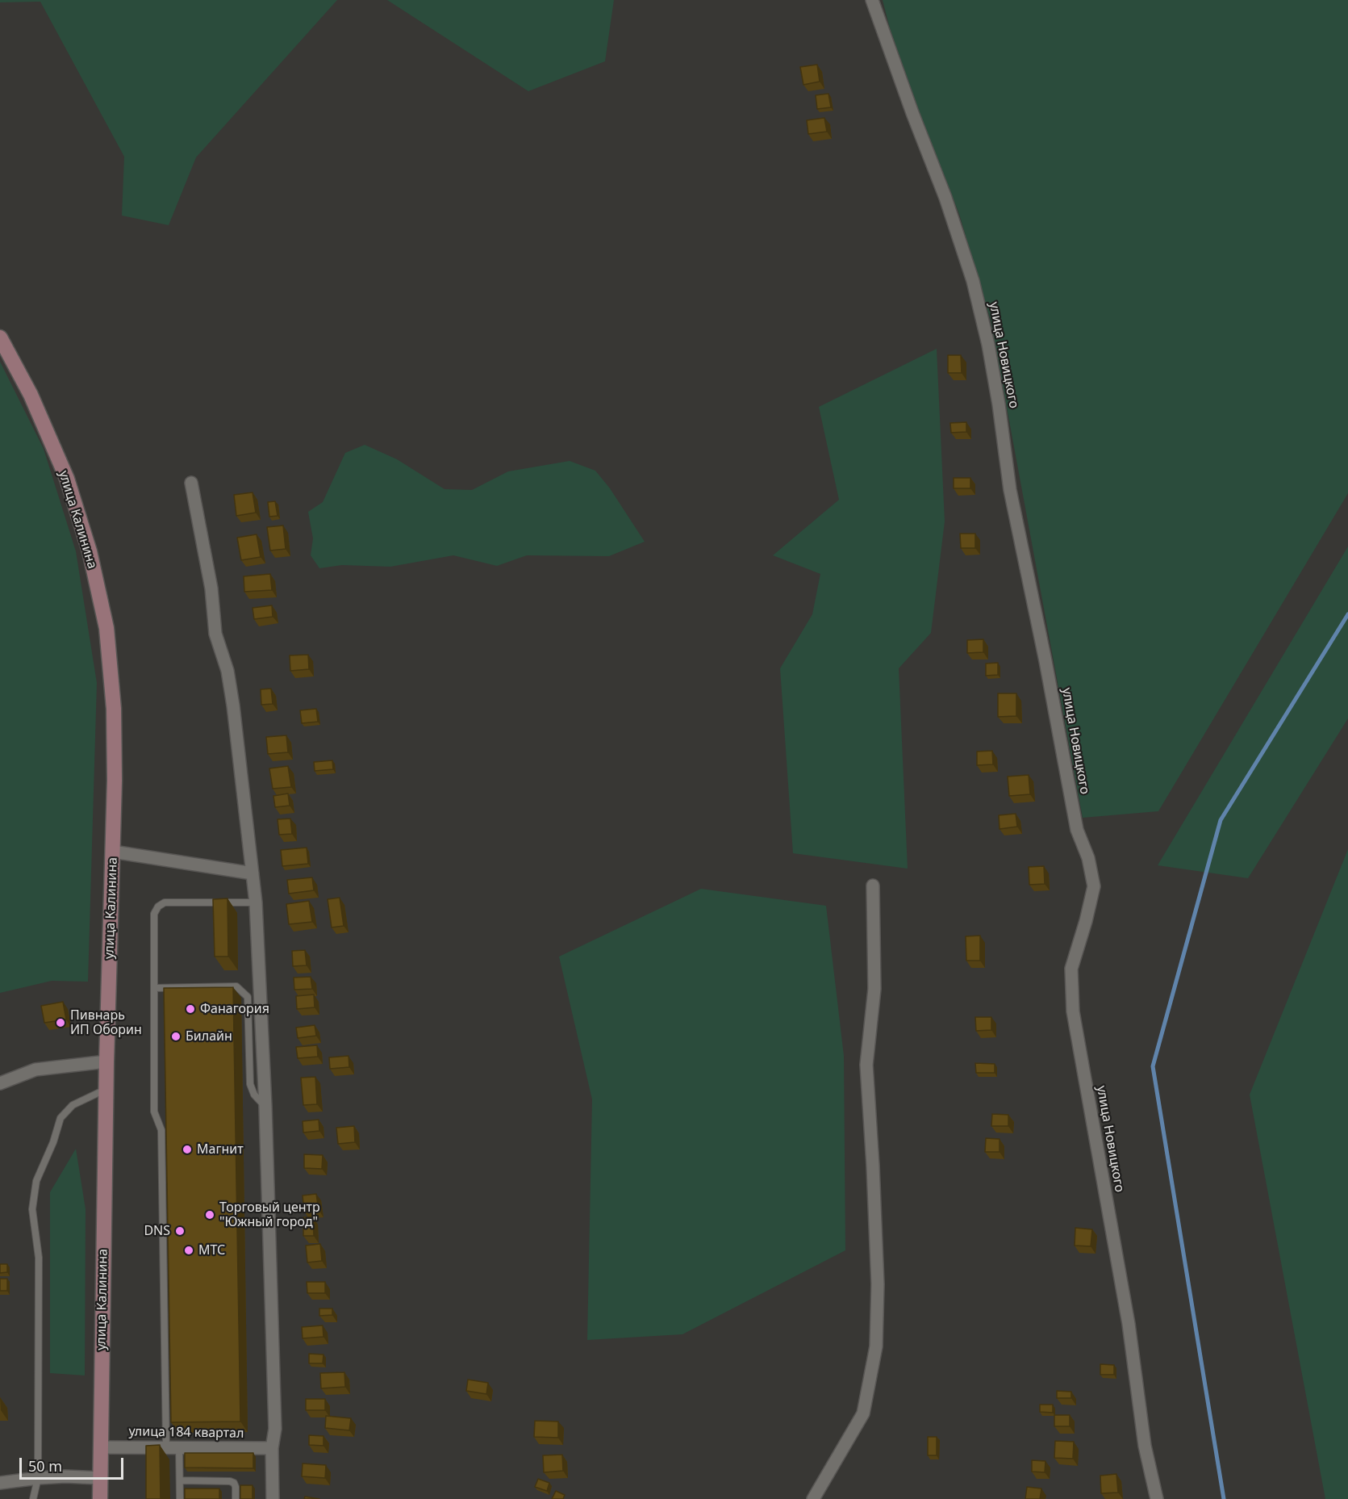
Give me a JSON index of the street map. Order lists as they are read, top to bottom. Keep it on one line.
{"streets":{"main road":["улица Калинина"],"street":["улица Новицкого","улица 184 квартал"]},"crossings":[["улица Калинина","улица 184 квартал"]],"places":["Фанагория","Пивнарь ИП Оборин","Билайн","Магнит","Торговый центр \"Южный город\"","DNS","МТС"],"scale_bar":"50 m"}
